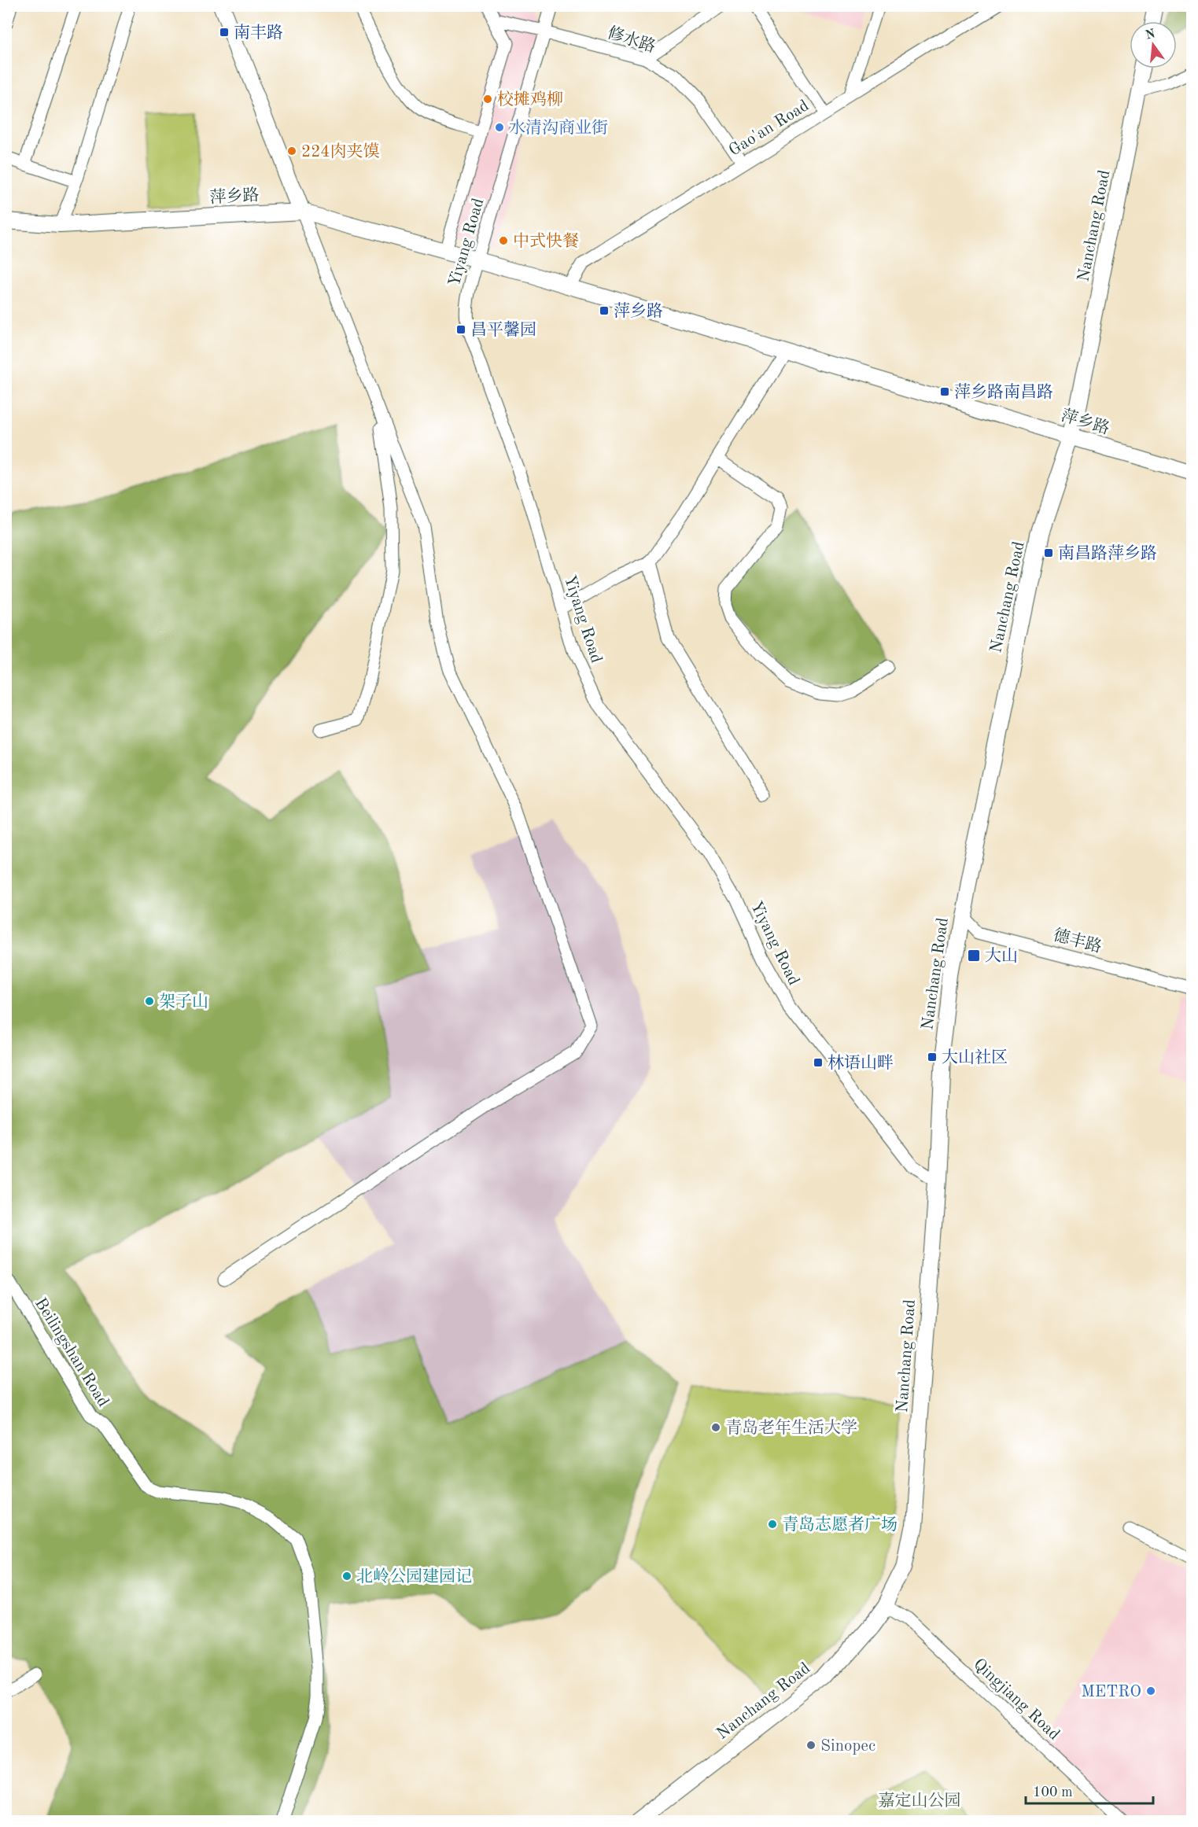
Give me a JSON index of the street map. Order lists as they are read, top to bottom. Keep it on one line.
{"streets":{"main road":["萍乡路","Nanchang Road"],"street":["修水路","Gao'an Road","Yiyang Road","德丰路","Beilingshan Road","Qingjiang Road"]},"crossings":[["修水路","Gao'an Road"],["修水路","Yiyang Road"],["Gao'an Road","萍乡路"],["萍乡路","Nanchang Road"],["萍乡路","Yiyang Road"],["Nanchang Road","Yiyang Road"],["Nanchang Road","德丰路"],["Nanchang Road","Qingjiang Road"]],"parks":["嘉定山公园"],"places":{"transit":["南丰路","萍乡路","昌平馨园","萍乡路南昌路","南昌路萍乡路","大山","大山社区","林语山畔"],"other":["校摊鸡柳","水清沟商业街","224肉夹馍","中式快餐","架子山","青岛老年生活大学","青岛志愿者广场","北岭公园建园记","METRO","Sinopec"]},"scale_bar":"100 m","north":"top"}
